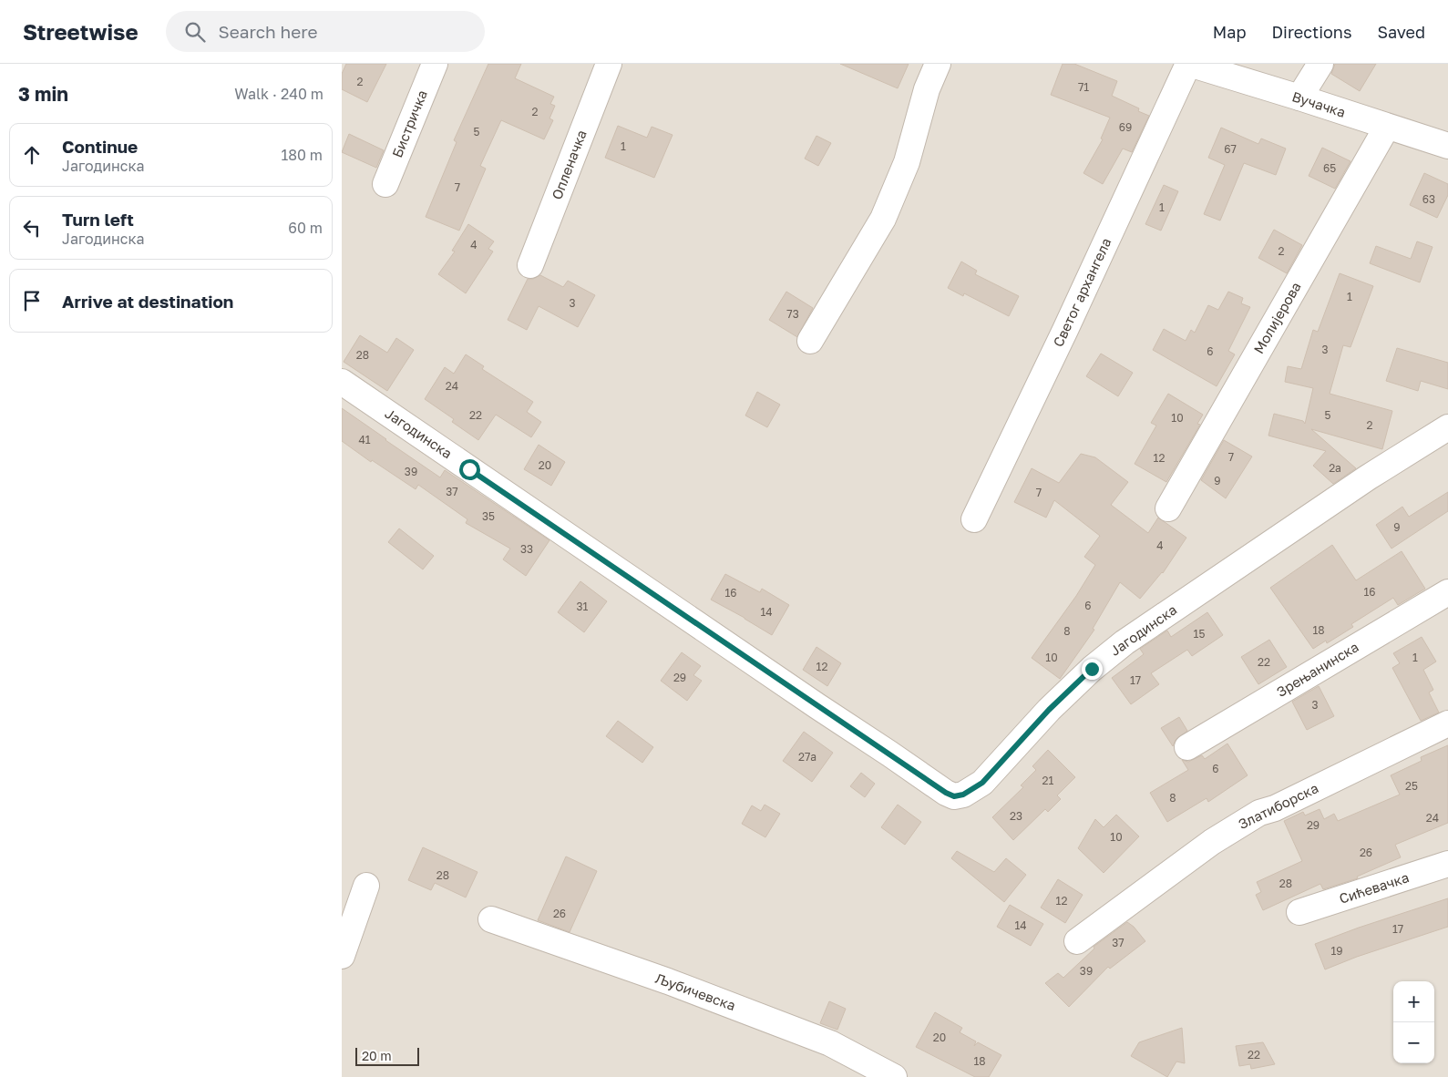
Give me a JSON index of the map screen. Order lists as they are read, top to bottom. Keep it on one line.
{"streets":{"street":["Вучачка","Бистричка","Опленачка","Светог архангела","Молијерова","Јагодинска","Зрењанинска","Златиборска","Сићевачка","Љубичевска"]},"crossings":[["Вучачка","Светог архангела"],["Вучачка","Молијерова"]],"house_numbers":["2","71","2","69","5","1","67","65","7","63","1","4","2","1","3","73","3","6","28","24","22","5","10","2","41","7","12","20","2a","39","9","37","7","35","9","4","33","16","16","6","31","14","18","8","15","10","1","22","12","29","17","3","27a","6","21","25","8","23","24","29","10","26","28","28","12","26","14","17","37","19","39","20","22","18"],"scale_bar":"20 m","page":{"header":"Streetwise","search":"Search here","nav":["Map","Directions","Saved"],"heading":["3 min","Walk · 240 m"],"list":[["Continue","Јагодинска","180 m"],["Turn left","Јагодинска","60 m"],"Arrive at destination"],"map_buttons":["+","−"],"scale":"20 m"}}
